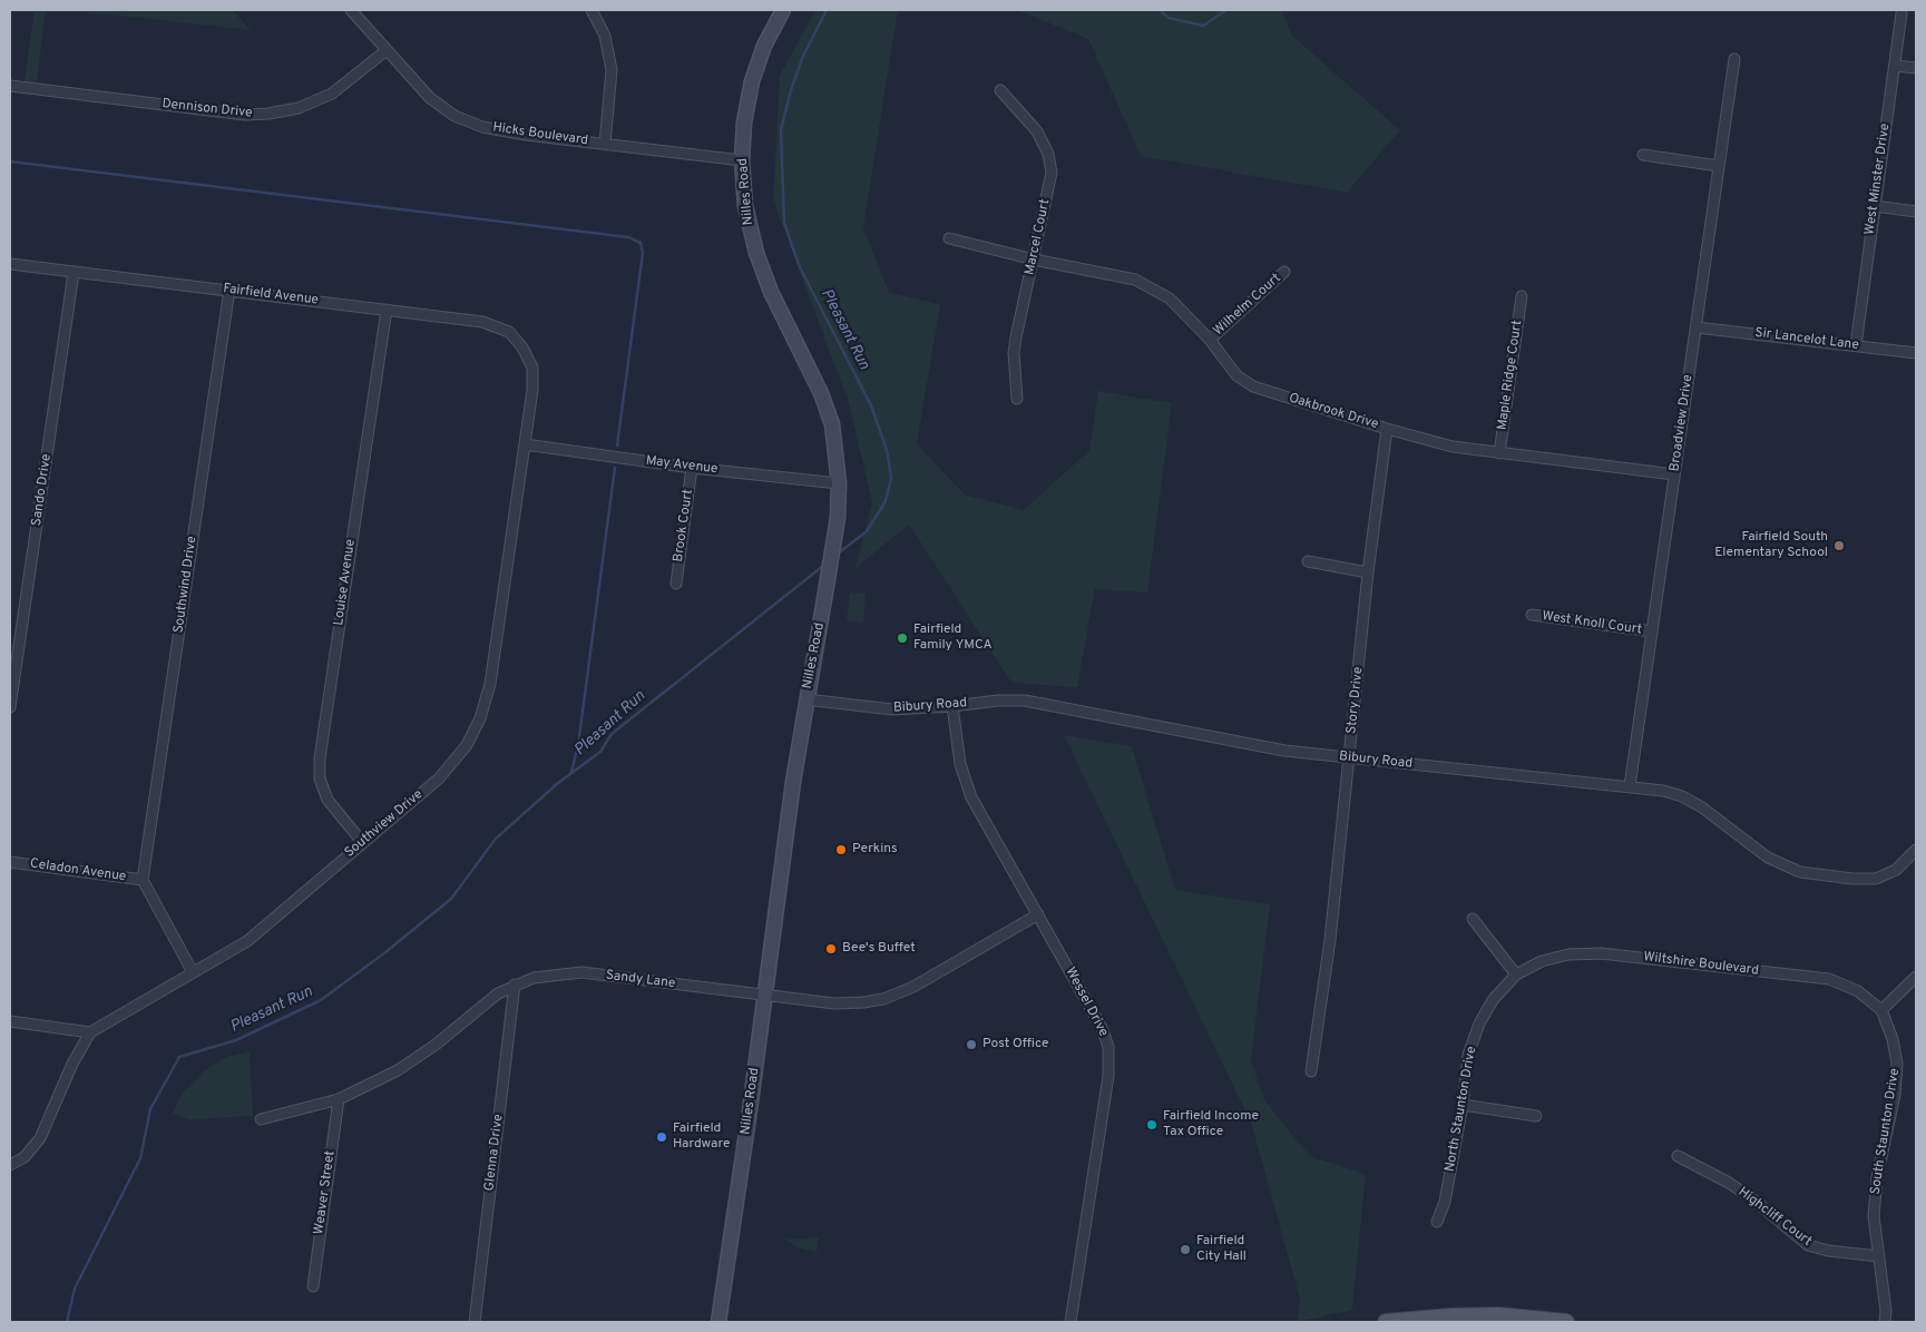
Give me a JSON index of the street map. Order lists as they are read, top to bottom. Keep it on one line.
{"streets":{"street":["Dennison Drive","Hicks Boulevard","West Minster Drive","Nilles Road","Marcel Court","Fairfield Avenue","Wilhelm Court","Sir Lancelot Lane","Maple Ridge Court","Oakbrook Drive","Broadview Drive","May Avenue","Sando Drive","Brook Court","Louise Avenue","Southwind Drive","West Knoll Court","Story Drive","Bibury Road","Southview Drive","Celadon Avenue","Wiltshire Boulevard","Sandy Lane","Wessel Drive","North Staunton Drive","South Staunton Drive","Glenna Drive","Weaver Street","Highcliff Court"]},"crossings":[["Dennison Drive","Hicks Boulevard"],["Hicks Boulevard","Nilles Road"],["West Minster Drive","Sir Lancelot Lane"],["Nilles Road","May Avenue"],["Nilles Road","Bibury Road"],["Nilles Road","Sandy Lane"],["Marcel Court","Oakbrook Drive"],["Fairfield Avenue","Sando Drive"],["Fairfield Avenue","Louise Avenue"],["Fairfield Avenue","Southwind Drive"],["Fairfield Avenue","Southview Drive"],["Wilhelm Court","Oakbrook Drive"],["Sir Lancelot Lane","Broadview Drive"],["Maple Ridge Court","Oakbrook Drive"],["Oakbrook Drive","Broadview Drive"],["Oakbrook Drive","Story Drive"],["Broadview Drive","West Knoll Court"],["Broadview Drive","Bibury Road"],["May Avenue","Brook Court"],["May Avenue","Southview Drive"],["Louise Avenue","Southview Drive"],["Southwind Drive","Celadon Avenue"],["Story Drive","Bibury Road"],["Bibury Road","Wessel Drive"],["Southview Drive","Celadon Avenue"],["Wiltshire Boulevard","North Staunton Drive"],["Wiltshire Boulevard","South Staunton Drive"],["Sandy Lane","Wessel Drive"],["Sandy Lane","Glenna Drive"],["Sandy Lane","Weaver Street"],["South Staunton Drive","Highcliff Court"]],"water":["Pleasant Run"],"places":["Fairfield South Elementary School","Fairfield Family YMCA","Perkins","Bee's Buffet","Post Office","Fairfield Income Tax Office","Fairfield Hardware","Fairfield City Hall"]}
